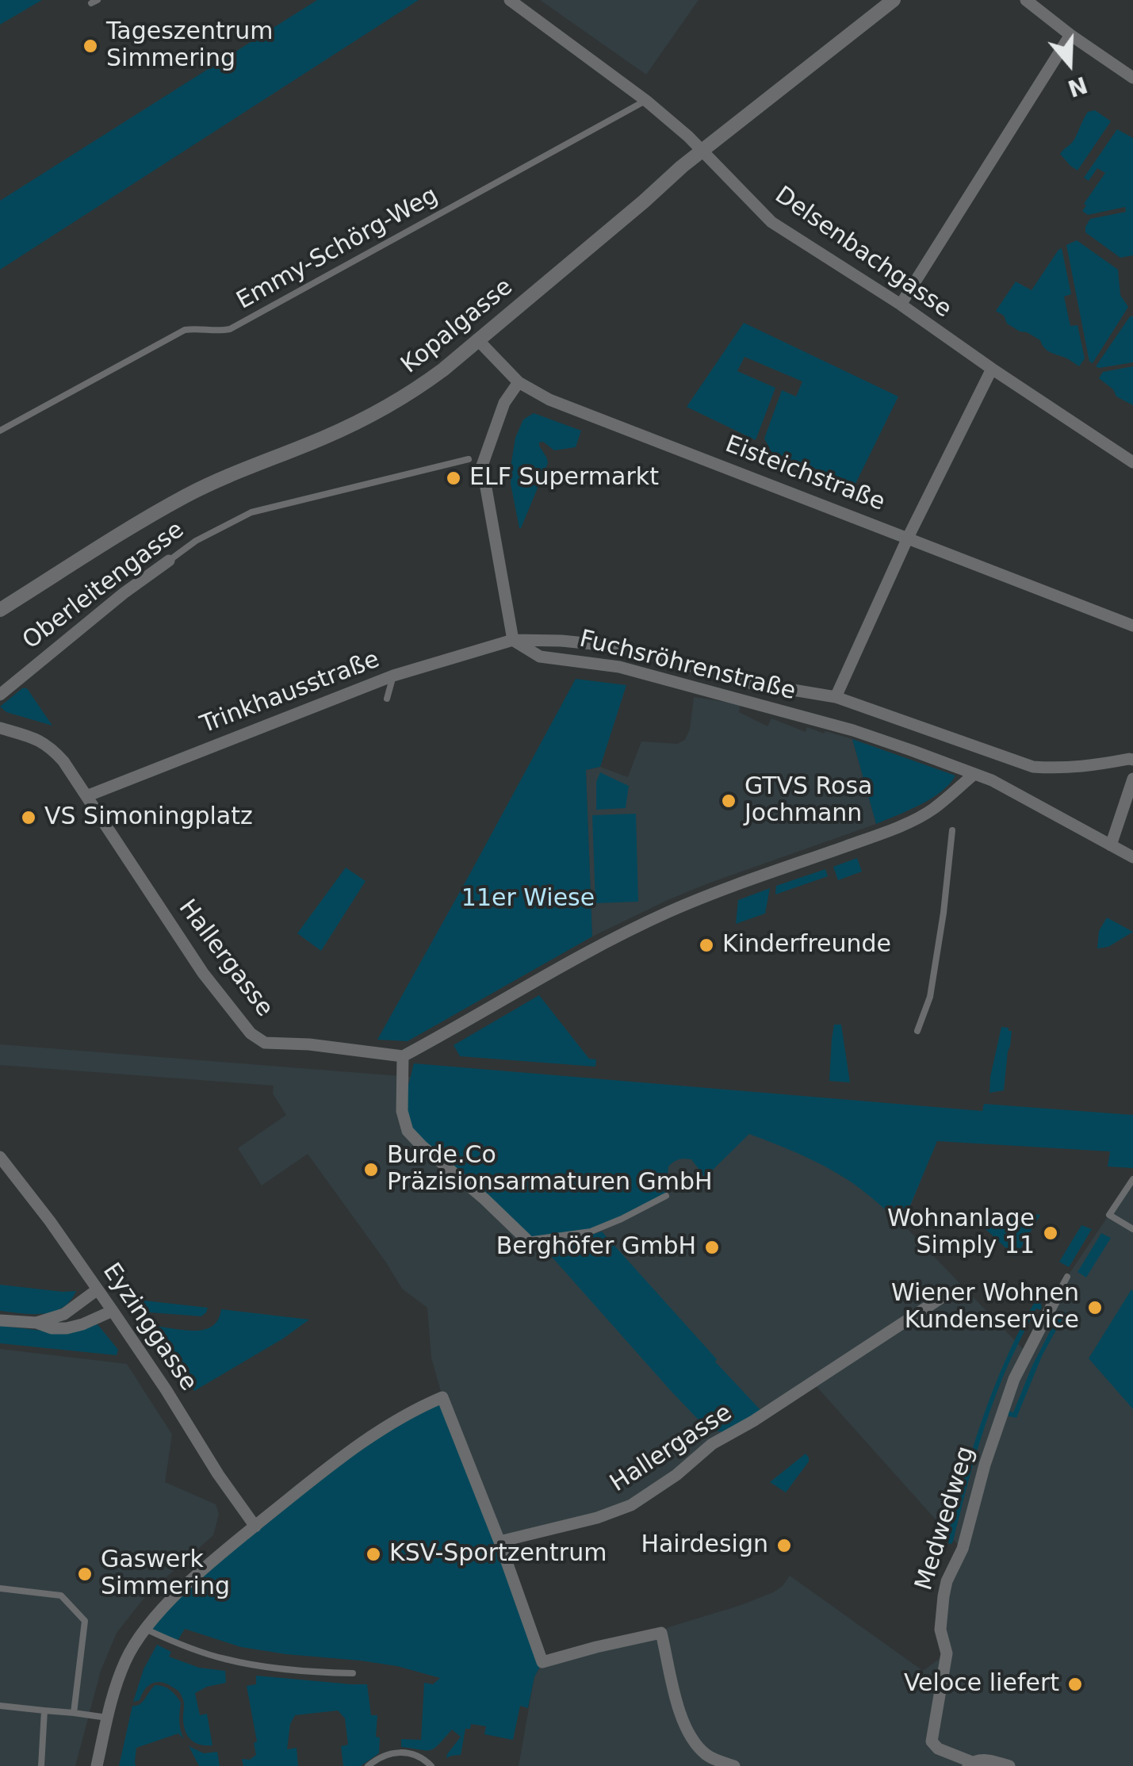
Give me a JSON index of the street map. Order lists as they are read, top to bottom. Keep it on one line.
{"streets":{"street":["Delsenbachgasse","Kopalgasse","Eisteichstraße","Oberleitengasse","Fuchsröhrenstraße","Trinkhausstraße","Hallergasse","Eyzinggasse","Medwedweg"],"lane":["Emmy-Schörg-Weg"]},"crossings":[["Emmy-Schörg-Weg","Delsenbachgasse"],["Delsenbachgasse","Kopalgasse"],["Kopalgasse","Eisteichstraße"],["Fuchsröhrenstraße","Trinkhausstraße"],["Trinkhausstraße","Hallergasse"]],"parks":["11er Wiese"],"places":["Tageszentrum Simmering","ELF Supermarkt","GTVS Rosa Jochmann","VS Simoningplatz","Kinderfreunde","Burde.Co Präzisionsarmaturen GmbH","Wohnanlage Simply 11","Berghöfer GmbH","Wiener Wohnen Kundenservice","Hairdesign","KSV-Sportzentrum","Gaswerk Simmering","Veloce liefert"],"north":"bottom"}
